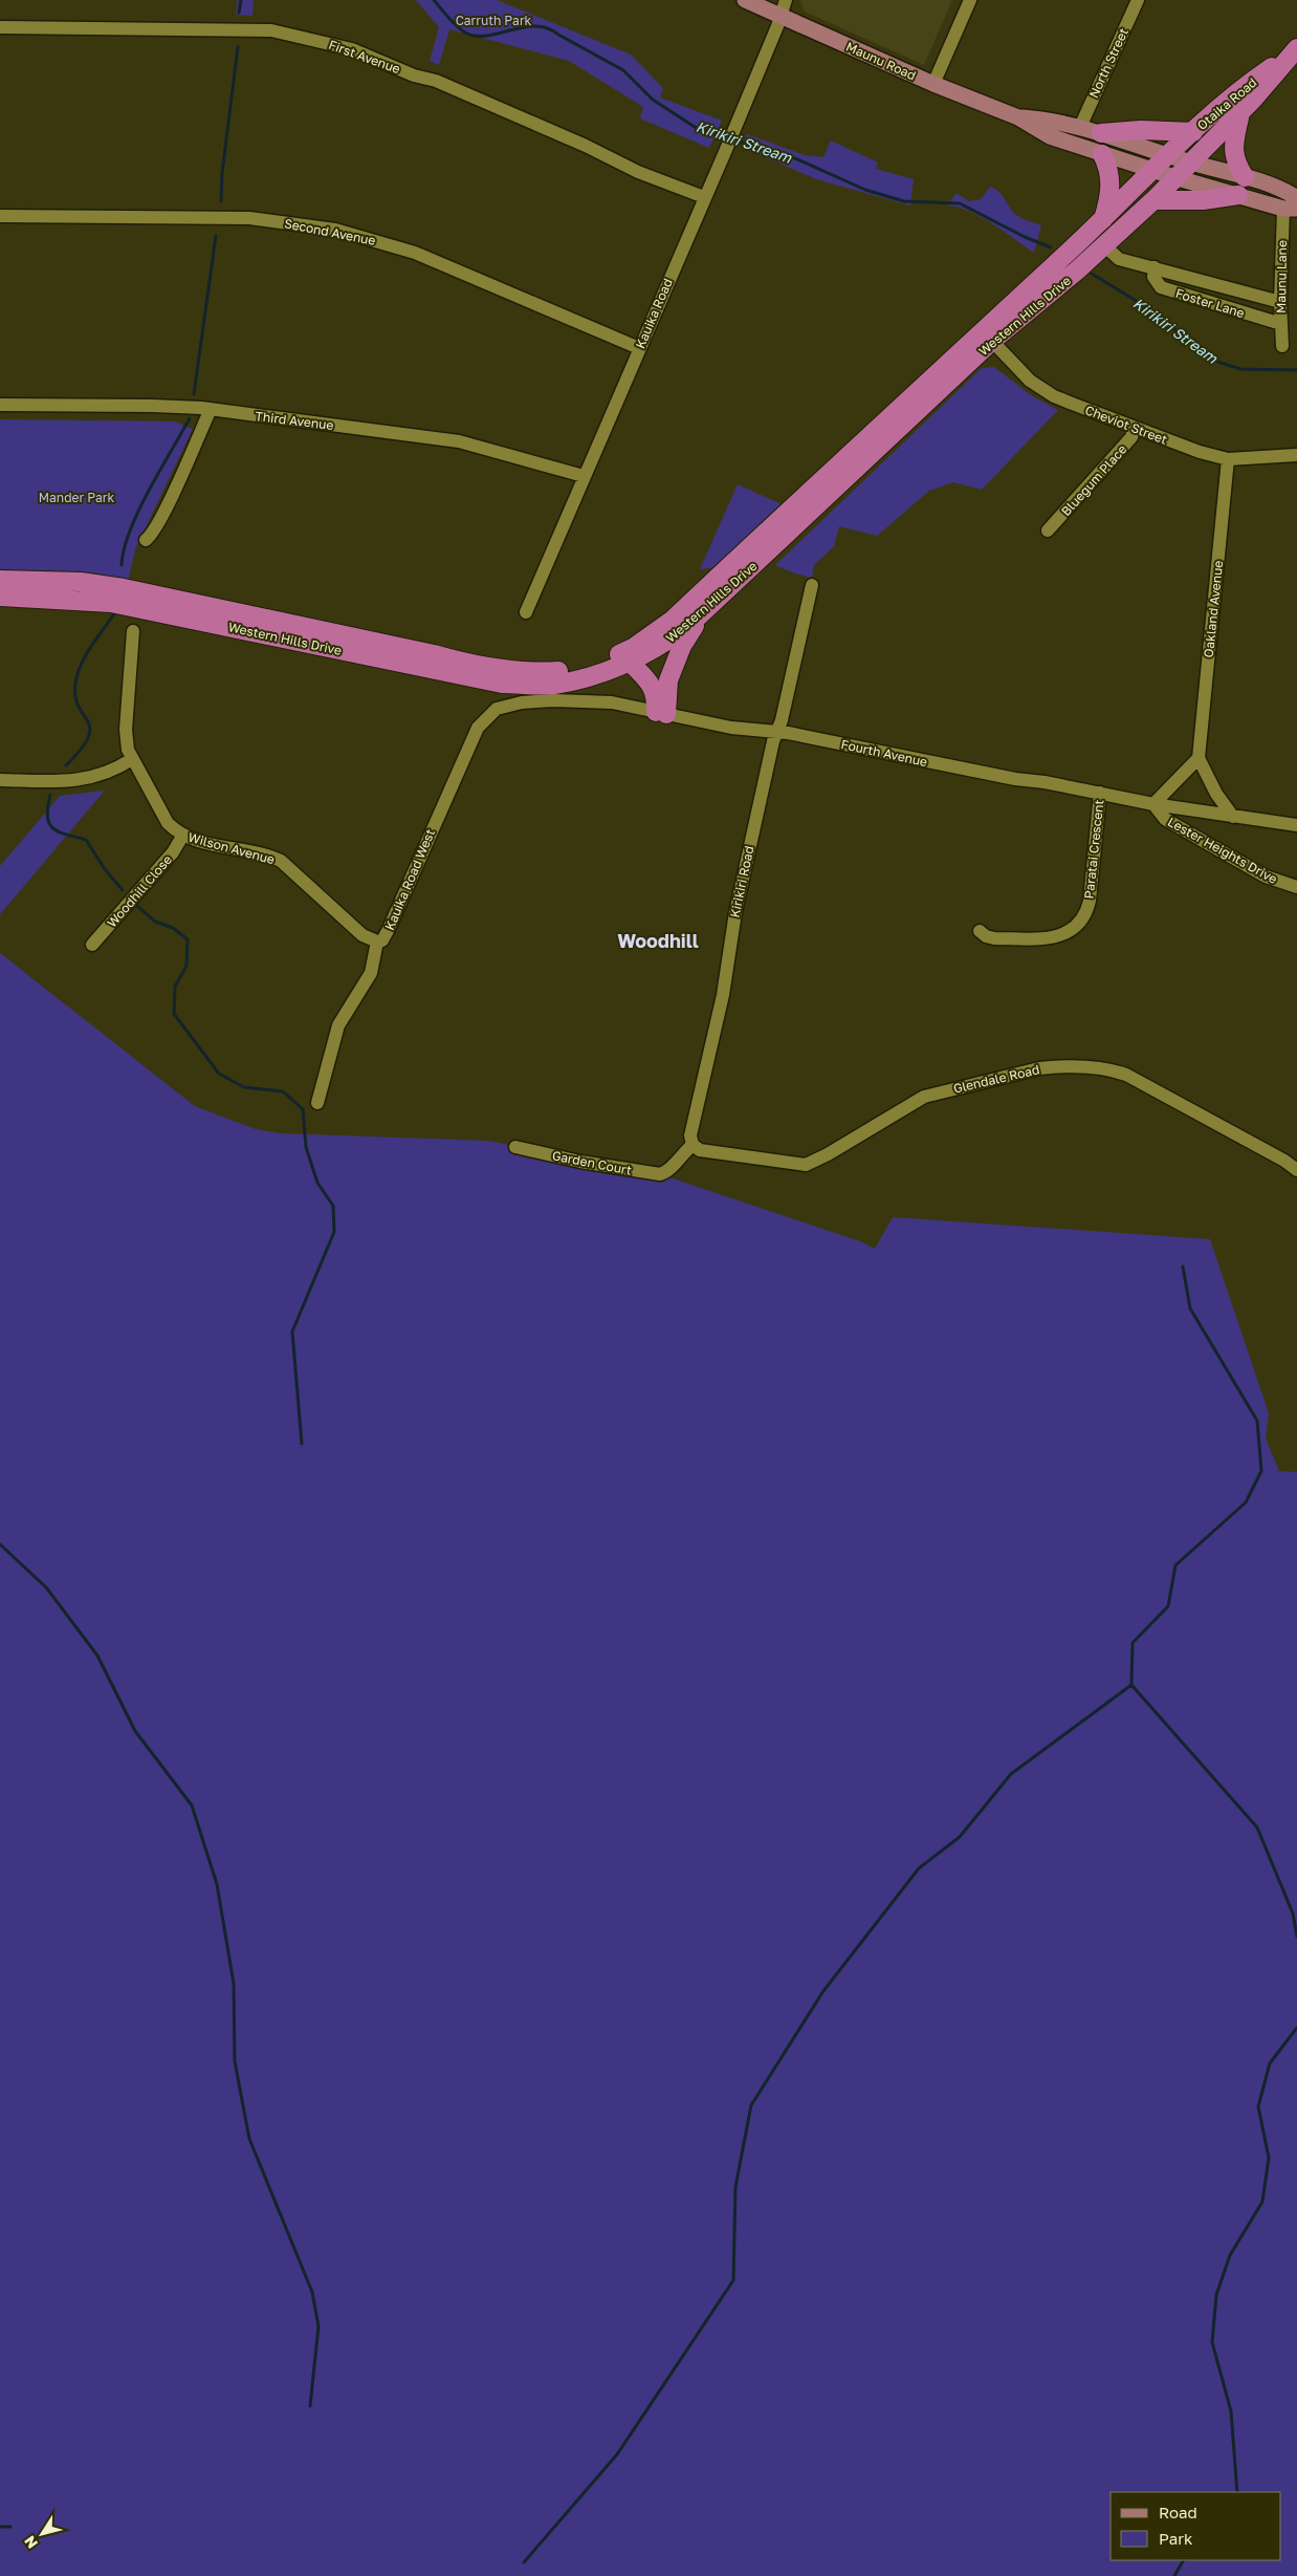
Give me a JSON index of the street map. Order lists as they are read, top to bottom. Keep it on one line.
{"streets":{"highway":["Otaika Road","Western Hills Drive"],"main road":["Maunu Road"],"street":["First Avenue","North Street","Second Avenue","Maunu Lane","Foster Lane","Kauika Road","Third Avenue","Cheviot Street","Bluegum Place","Oakland Avenue","Fourth Avenue","Wilson Avenue","Paratai Crescent","Lester Heights Drive","Kauika Road West","Kirikiri Road","Woodhill Close","Glendale Road","Garden Court"]},"crossings":[["First Avenue","Kauika Road"],["Maunu Road","North Street"],["Maunu Road","Otaika Road"],["Maunu Road","Maunu Lane"],["Maunu Road","Kauika Road"],["Maunu Road","Western Hills Drive"],["Otaika Road","Western Hills Drive"],["Second Avenue","Kauika Road"],["Maunu Lane","Foster Lane"],["Foster Lane","Western Hills Drive"],["Kauika Road","Third Avenue"],["Western Hills Drive","Cheviot Street"],["Cheviot Street","Bluegum Place"],["Cheviot Street","Oakland Avenue"],["Fourth Avenue","Paratai Crescent"],["Fourth Avenue","Lester Heights Drive"],["Fourth Avenue","Kauika Road West"],["Fourth Avenue","Kirikiri Road"],["Wilson Avenue","Kauika Road West"],["Wilson Avenue","Woodhill Close"],["Kirikiri Road","Glendale Road"],["Kirikiri Road","Garden Court"],["Glendale Road","Garden Court"]],"districts":["Woodhill"],"water":["Kirikiri Stream"],"parks":["Carruth Park","Mander Park"],"legend":["Road","Park"],"north":"bottom left"}
